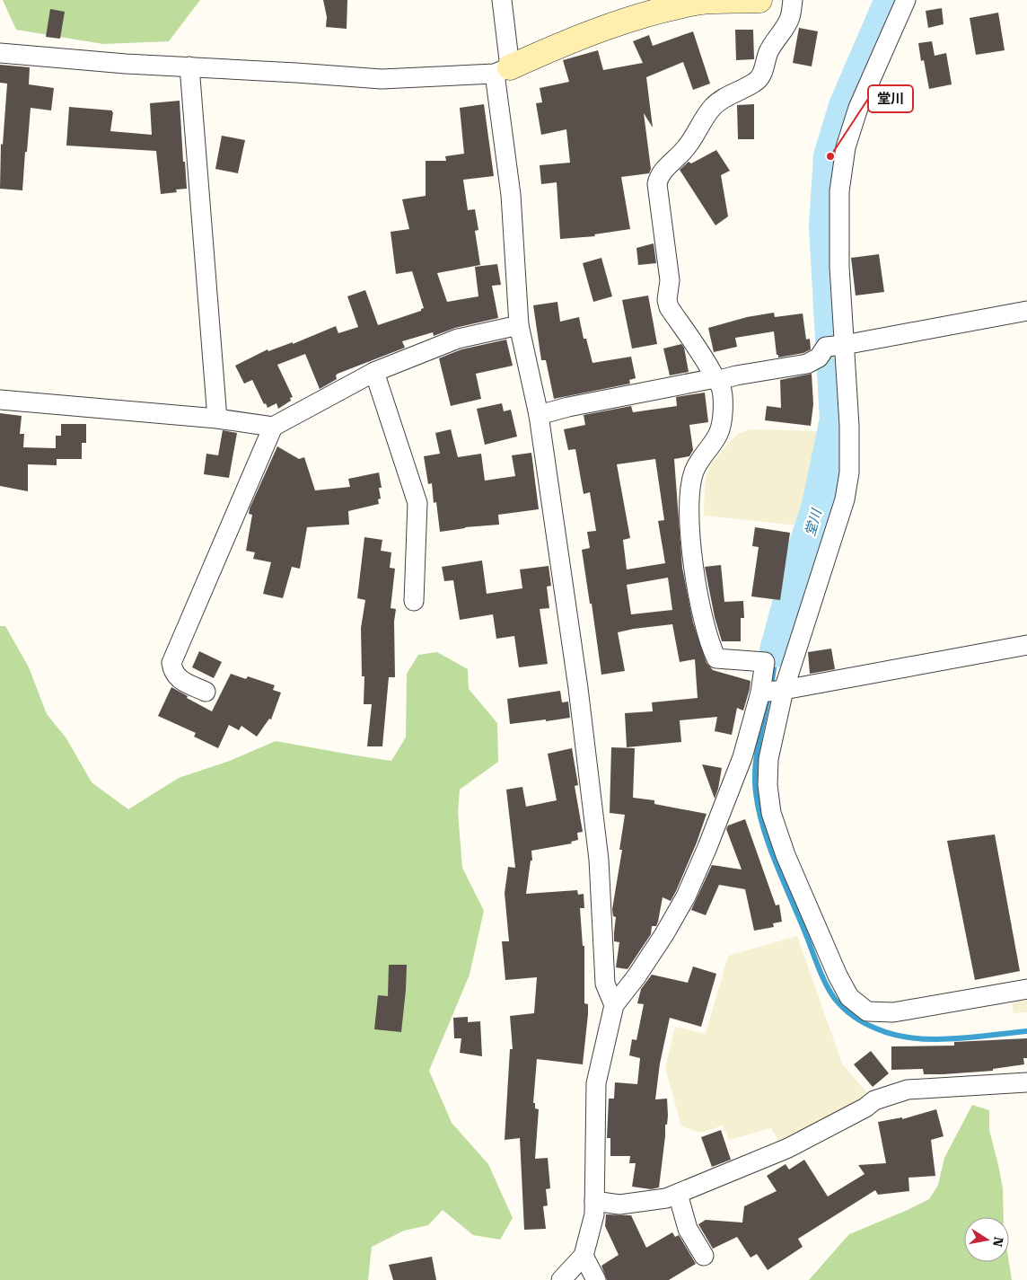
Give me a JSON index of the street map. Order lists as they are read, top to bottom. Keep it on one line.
{"water":["堂川"],"places":["堂川"],"north":"right"}
